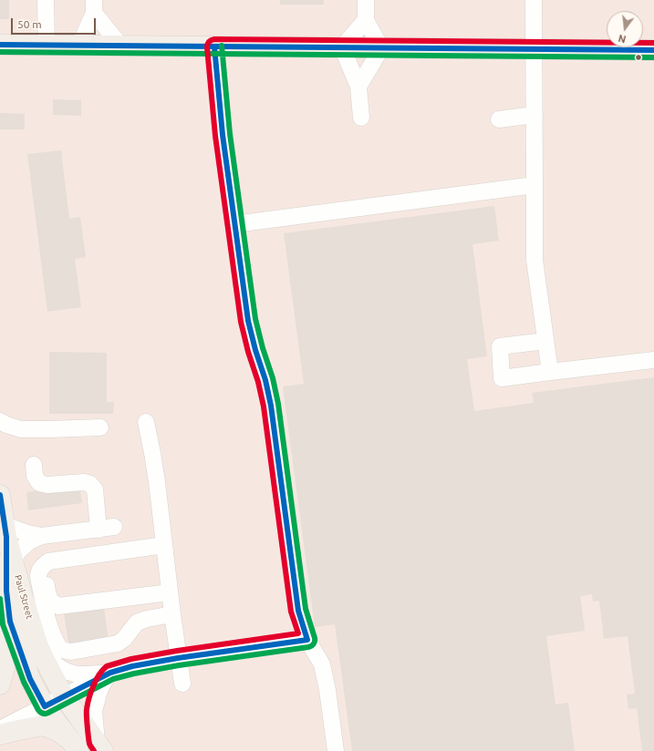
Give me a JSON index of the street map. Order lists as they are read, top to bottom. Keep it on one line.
{"streets":{"main road":["Paul Street"]},"scale_bar":"50 m","north":"bottom"}
